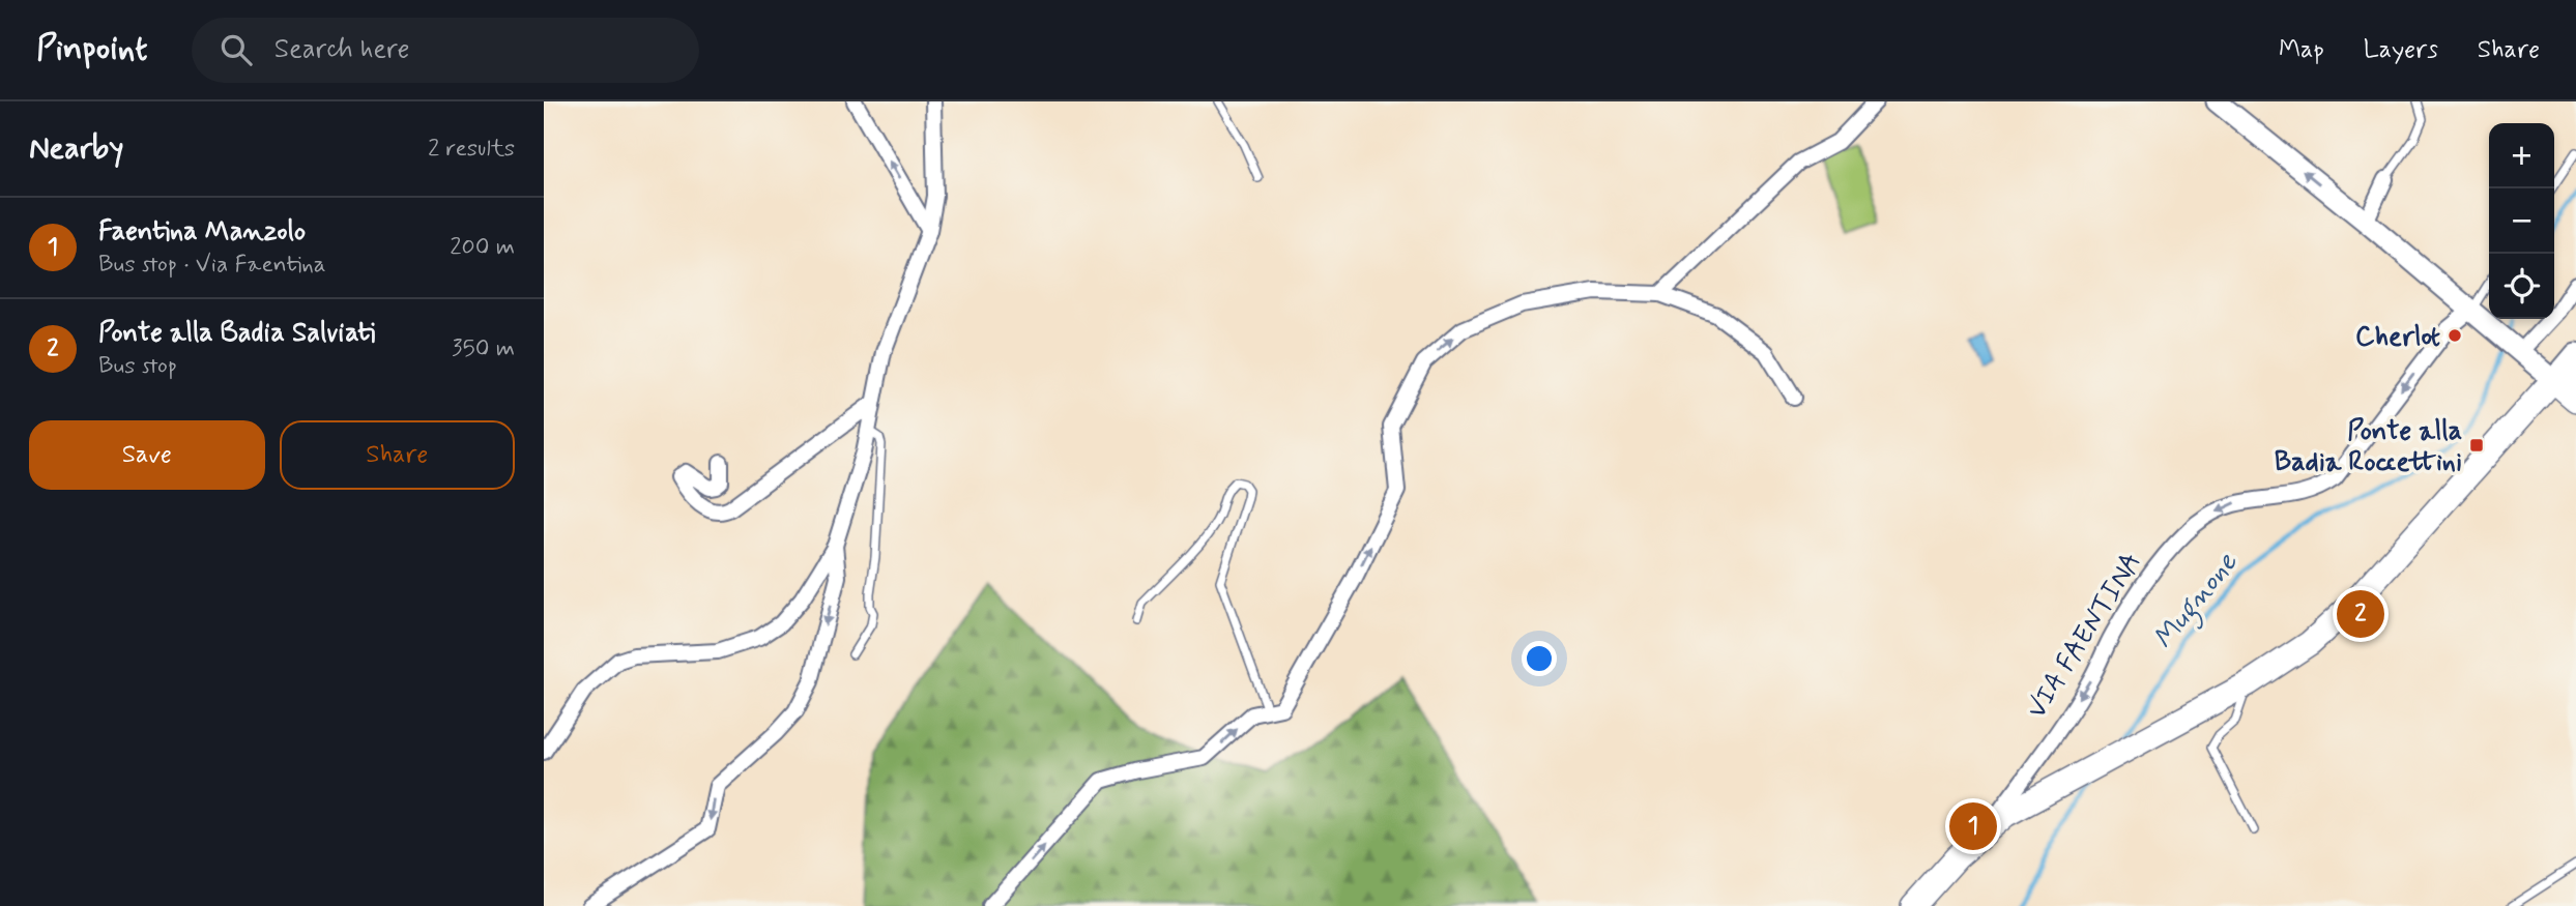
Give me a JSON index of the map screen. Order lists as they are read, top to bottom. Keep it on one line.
{"streets":{"main road":["VIA FAENTINA"]},"one_way":["VIA FAENTINA"],"water":["Mugnone"],"places":{"other":["Cherlot"],"transit":["Ponte alla Badia Roccettini"]},"page":{"header":"Pinpoint","search":"Search here","nav":["Map","Layers","Share"],"heading":["Nearby","2 results"],"map_buttons":["+","−"],"list":[{"mark":"1","name":"Faentina Manzolo","note":"Bus stop · Via Faentina","value":"200 m"},{"mark":"2","name":"Ponte alla Badia Salviati","note":"Bus stop","value":"350 m"}],"buttons":["Save","Share"],"pins":["2","1"]}}
